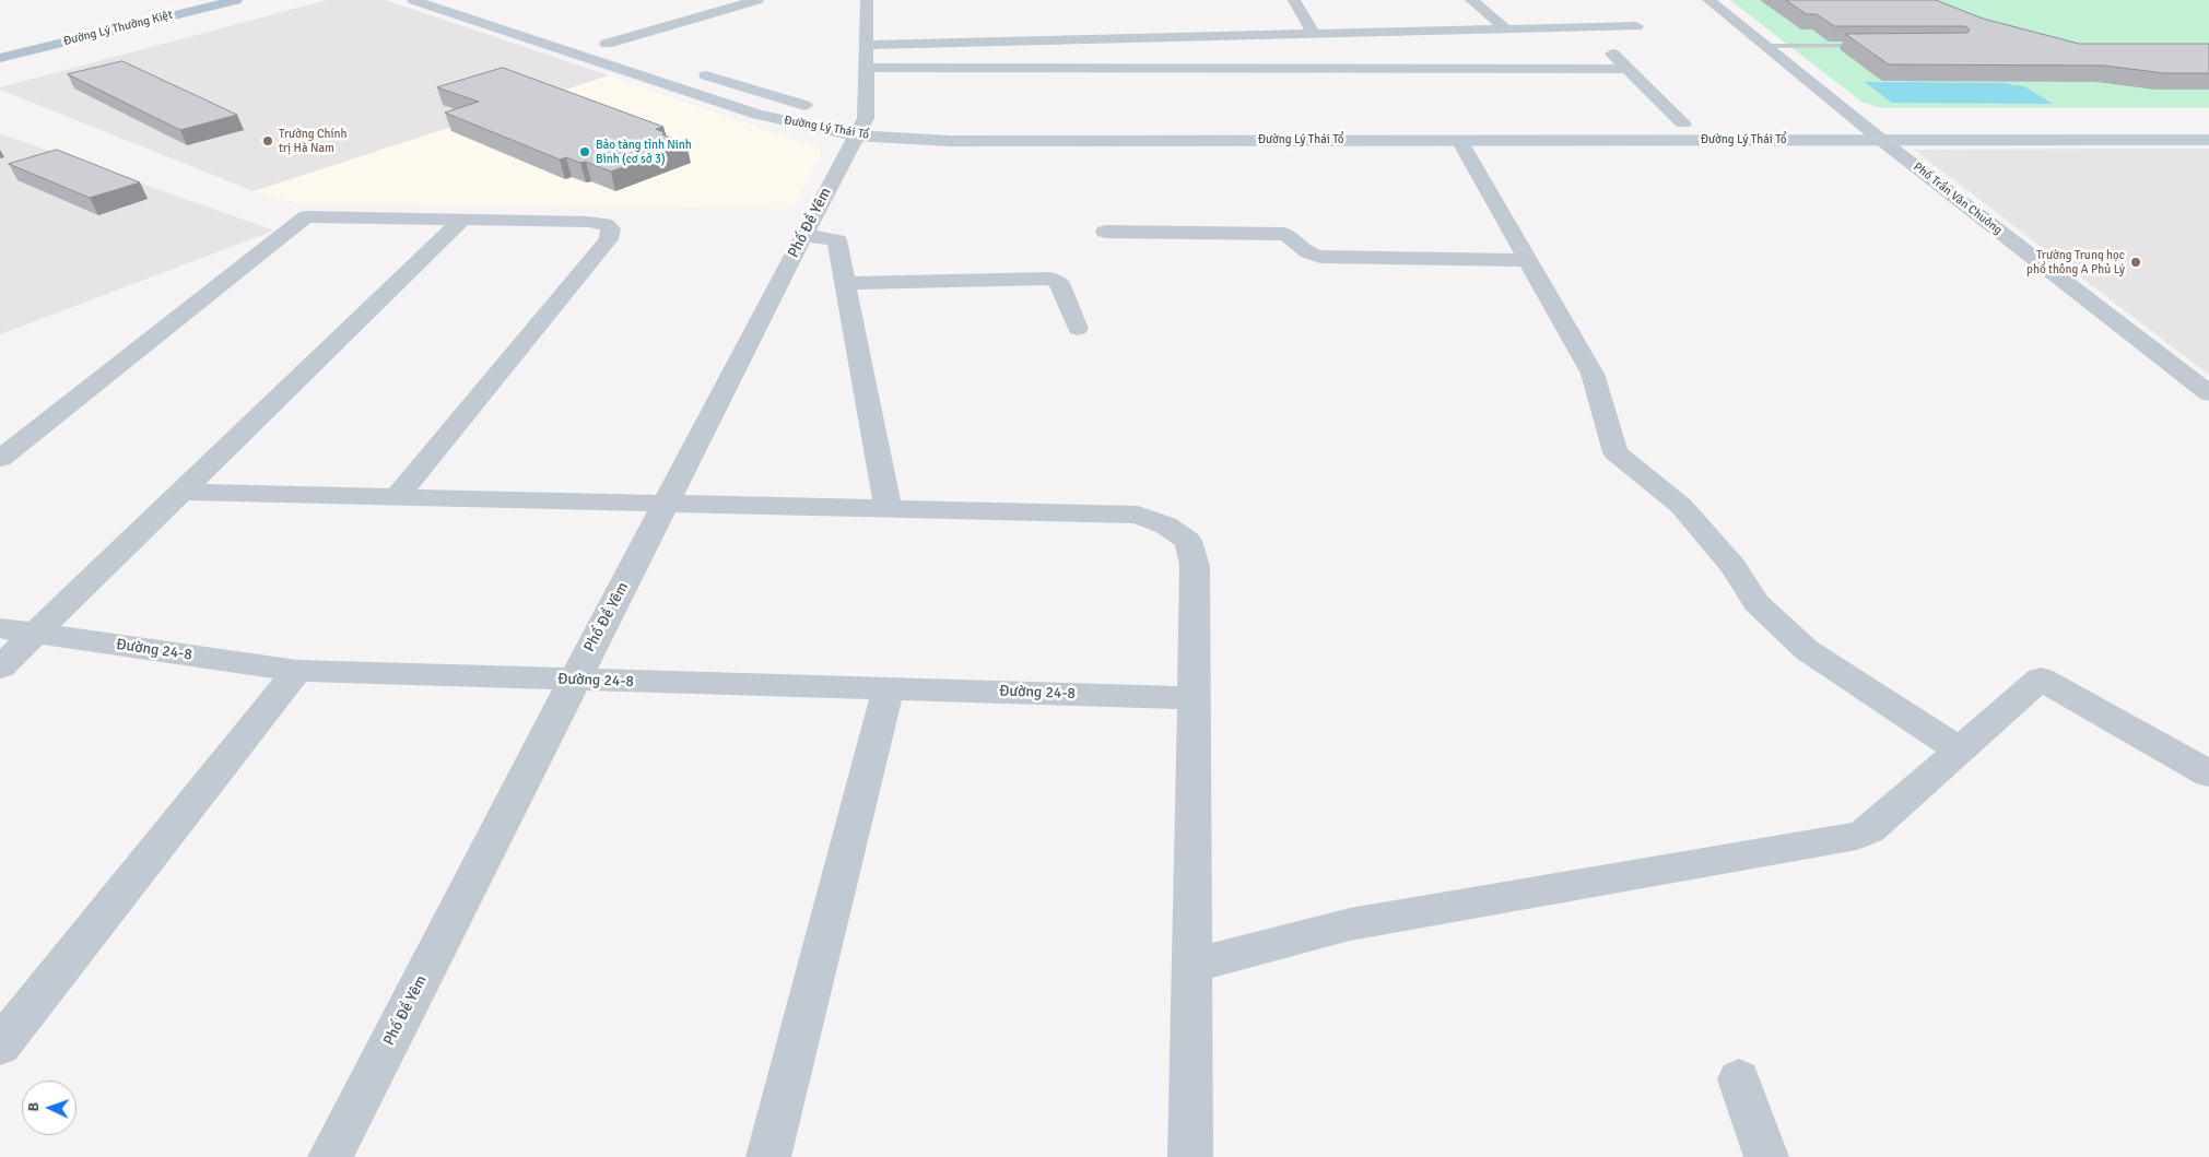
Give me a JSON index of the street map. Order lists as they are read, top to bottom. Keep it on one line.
{"streets":{"main road":["Đường Lý Thường Kiệt","Đường Lý Thái Tổ"],"street":["Phố Trần Văn Chuông","Phố Đề Yêm","Đường 24-8"]},"crossings":[["Đường Lý Thái Tổ","Phố Trần Văn Chuông"],["Đường Lý Thái Tổ","Phố Đề Yêm"],["Phố Đề Yêm","Đường 24-8"]],"places":["Trường Chính trị Hà Nam","Bảo tàng tỉnh Ninh Bình (cơ sở 3)","Trường Trung học phổ thông A Phủ Lý"],"north":"left"}
